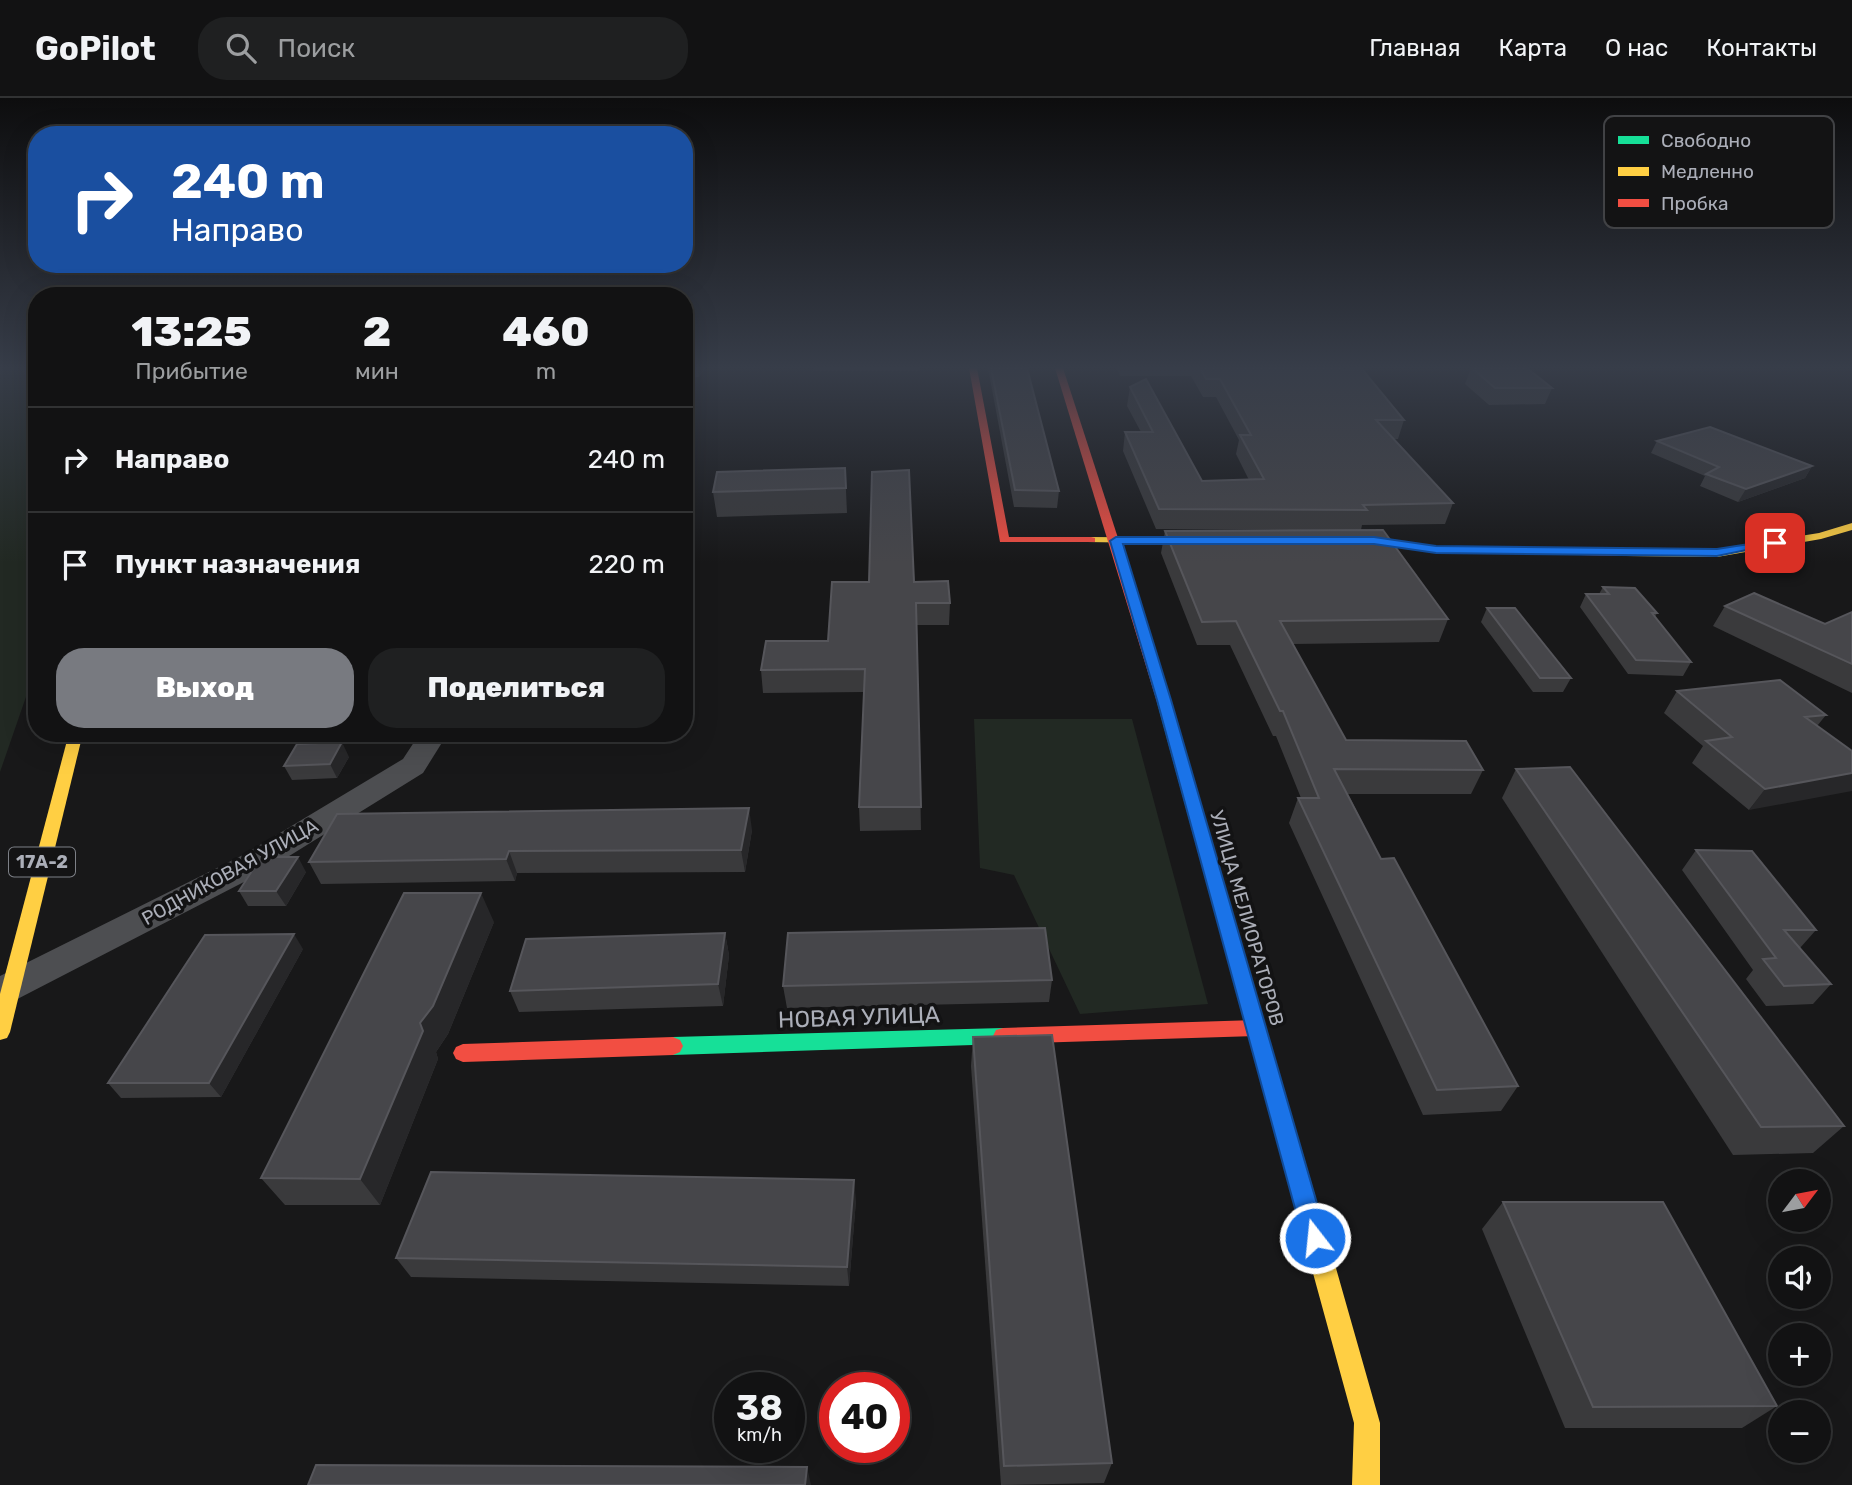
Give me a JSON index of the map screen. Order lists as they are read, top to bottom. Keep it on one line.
{"streets":{"street":["17А-2","РОДНИКОВАЯ УЛИЦА","УЛИЦА МЕЛИОРАТОРОВ","НОВАЯ УЛИЦА"]},"crossings":[["17А-2","РОДНИКОВАЯ УЛИЦА"],["УЛИЦА МЕЛИОРАТОРОВ","НОВАЯ УЛИЦА"]],"legend":["Свободно","Медленно","Пробка"],"north":"top right","page":{"header":"GoPilot","search":"Поиск","nav":["Главная","Карта","О нас","Контакты"],"turn":["240 m","Направо"],"eta":["13:25","Прибытие","2","мин","460","m"],"list":[{"name":"Направо","value":"240 m"},{"name":"Пункт назначения","value":"220 m"}],"buttons":["Выход","Поделиться"],"map_buttons":["+","−"],"speed":"38 km/h","limit":"40"}}
